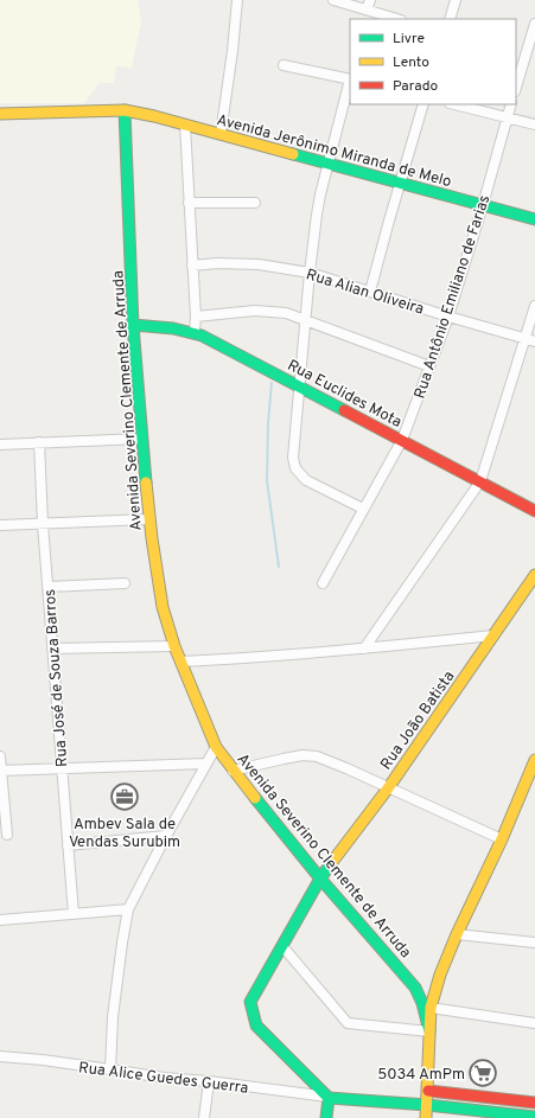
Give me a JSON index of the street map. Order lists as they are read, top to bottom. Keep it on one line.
{"streets":{"main road":["Avenida Jerônimo Miranda de Melo","Rua Euclides Mota","Avenida Severino Clemente de Arruda","Rua João Batista"],"street":["Rua Alian Oliveira","Rua Antônio Emiliano de Farias","Rua José de Souza Barros","Rua Alice Guedes Guerra"]},"crossings":[["Avenida Jerônimo Miranda de Melo","Rua Antônio Emiliano de Farias"],["Avenida Jerônimo Miranda de Melo","Avenida Severino Clemente de Arruda"],["Rua Alian Oliveira","Rua Antônio Emiliano de Farias"],["Rua Antônio Emiliano de Farias","Rua Euclides Mota"],["Rua Euclides Mota","Avenida Severino Clemente de Arruda"],["Avenida Severino Clemente de Arruda","Rua João Batista"],["Rua João Batista","Rua Alice Guedes Guerra"]],"places":{"office":["Ambev Sala de Vendas Surubim"],"supermarket":["5034 AmPm"]},"legend":["Livre","Lento","Parado"]}
